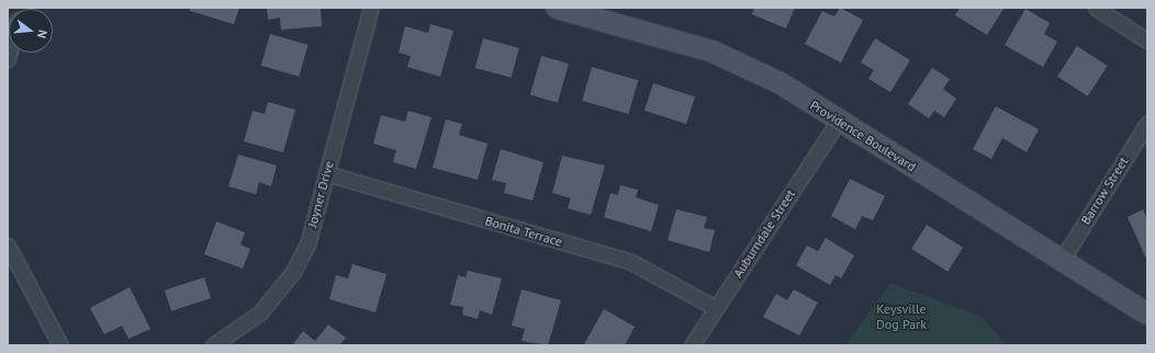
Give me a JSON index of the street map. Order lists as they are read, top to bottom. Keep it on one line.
{"streets":{"main road":["Providence Boulevard"],"street":["Barrow Street","Joyner Drive","Bonita Terrace","Auburndale Street"]},"crossings":[["Providence Boulevard","Barrow Street"],["Providence Boulevard","Auburndale Street"],["Joyner Drive","Bonita Terrace"],["Bonita Terrace","Auburndale Street"]],"parks":["Keysville Dog Park"],"north":"right"}
